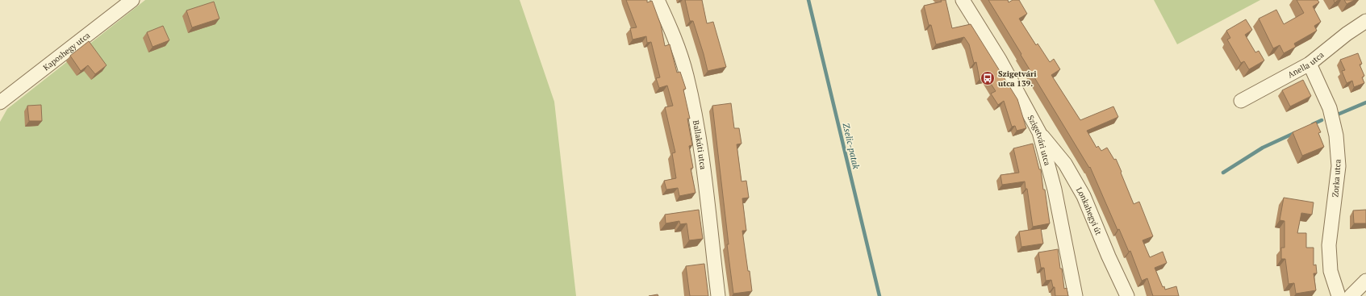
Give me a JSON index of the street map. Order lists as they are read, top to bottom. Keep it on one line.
{"streets":{"street":["Kaposhegy utca","Anella utca","Szigetvári utca","Ballakúti utca","Zorka utca","Lonkahegyi út"]},"crossings":[["Anella utca","Zorka utca"],["Szigetvári utca","Lonkahegyi út"]],"water":["Zselic-patak"],"places":{"bus stop":["Szigetvári utca 139."]}}
